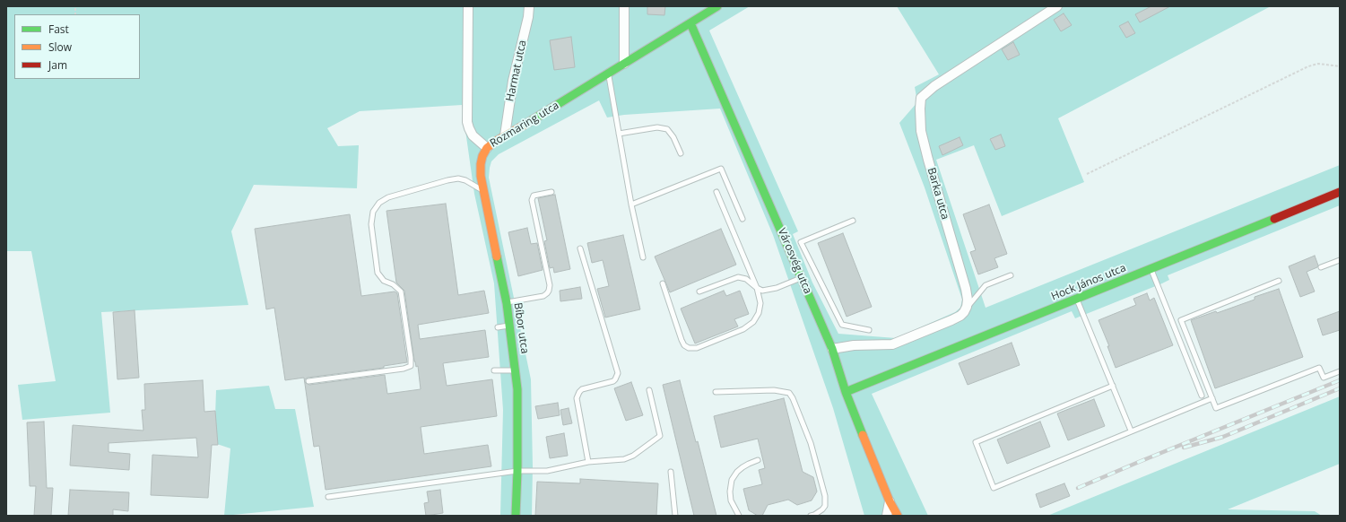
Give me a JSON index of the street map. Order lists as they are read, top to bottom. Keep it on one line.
{"streets":{"street":["Harmat utca","Rozmaring utca","Barka utca","Városvég utca","Hock János utca","Bíbor utca"]},"crossings":[["Harmat utca","Rozmaring utca"],["Rozmaring utca","Városvég utca"],["Rozmaring utca","Bíbor utca"],["Városvég utca","Hock János utca"]],"legend":["Fast","Slow","Jam"]}
